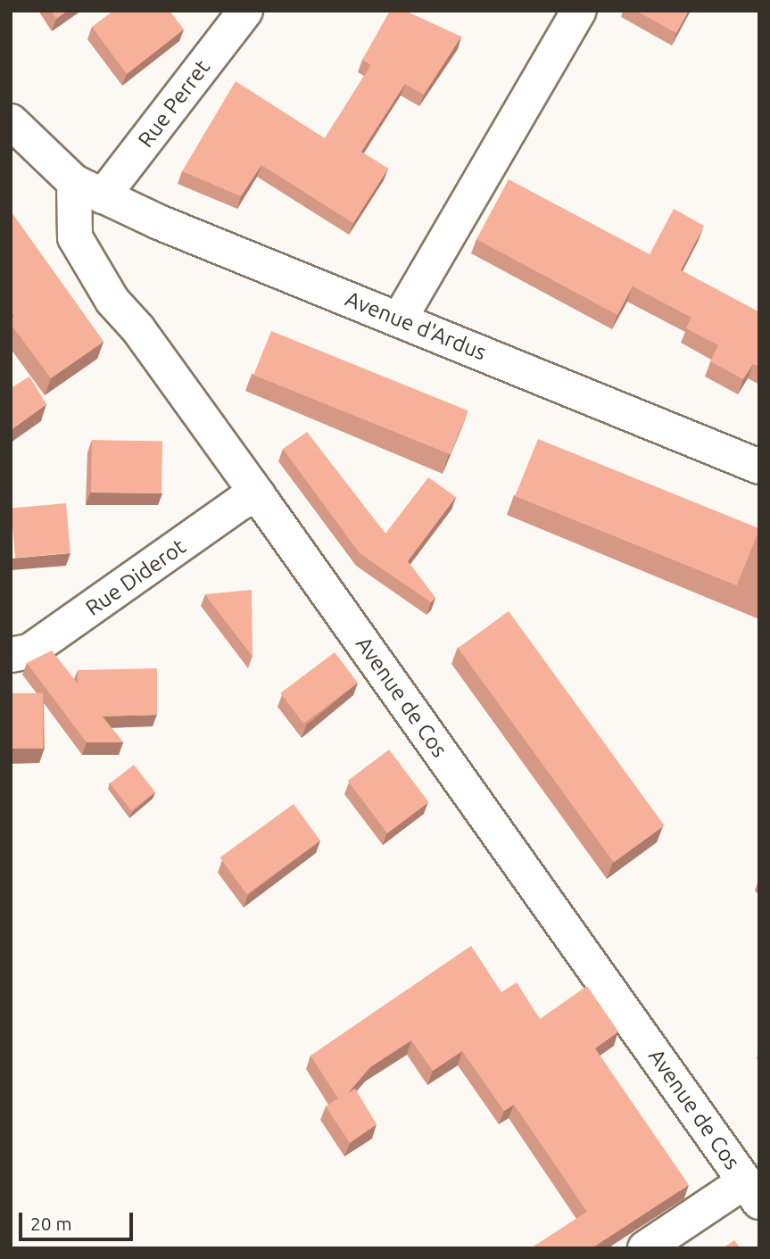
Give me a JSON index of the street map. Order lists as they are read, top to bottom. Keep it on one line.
{"streets":{"street":["Rue Perret","Avenue d'Ardus","Rue Diderot","Avenue de Cos"]},"crossings":[["Rue Perret","Avenue d'Ardus"],["Rue Perret","Avenue de Cos"],["Avenue d'Ardus","Avenue de Cos"],["Rue Diderot","Avenue de Cos"]],"scale_bar":"20 m"}
